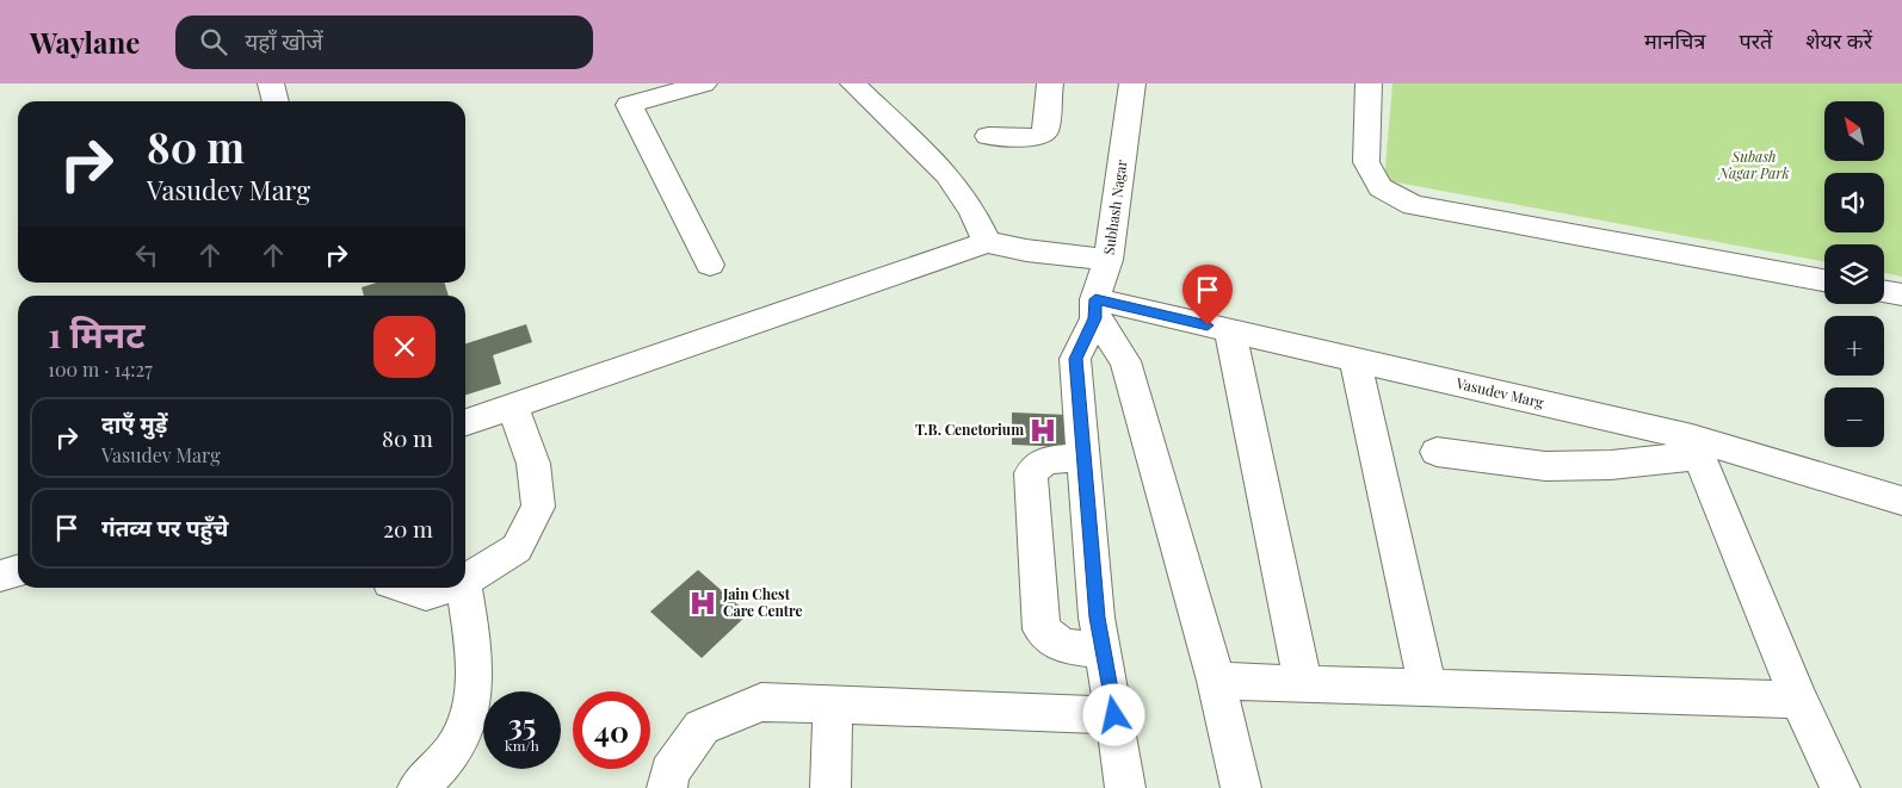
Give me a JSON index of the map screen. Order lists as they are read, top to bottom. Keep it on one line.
{"streets":{"street":["Subhash Nagar","Vasudev Marg"]},"crossings":[["Subhash Nagar","Vasudev Marg"]],"parks":["Subash Nagar Park"],"places":{"hospital":["T.B. Cenetorium","Jain Chest Care Centre"]},"north":"top left","page":{"header":"Waylane","search":"यहाँ खोजें","nav":["मानचित्र","परतें","शेयर करें"],"map_buttons":["+","−"],"turn":["80 m","Vasudev Marg"],"heading":["1 मिनट","100 m · 14:27"],"list":[{"name":"दाएँ मुड़ें","note":"Vasudev Marg","value":"80 m"},{"name":"गंतव्य पर पहुँचे","value":"20 m"}],"speed":"35 km/h","limit":"40"}}
